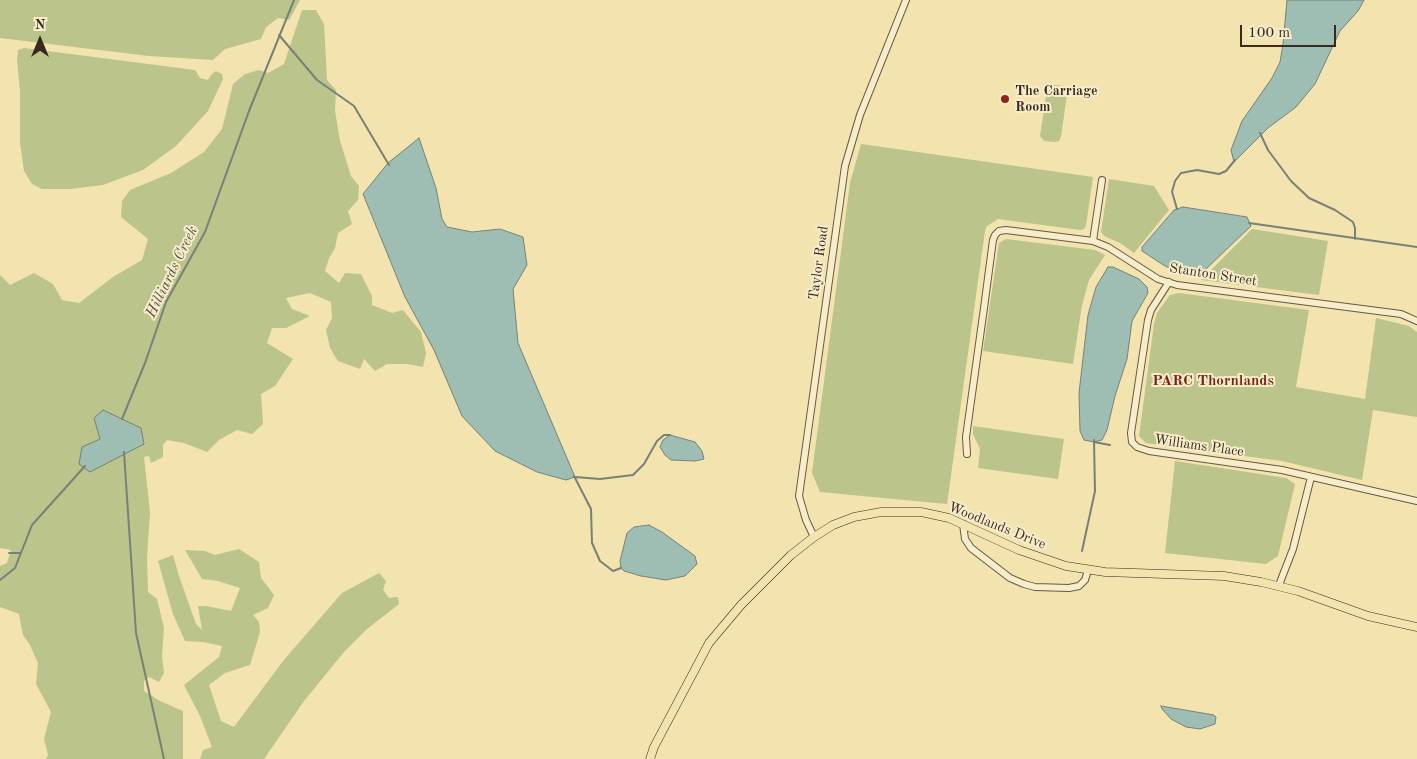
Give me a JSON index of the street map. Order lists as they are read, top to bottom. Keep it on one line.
{"streets":{"main road":["Woodlands Drive"],"street":["Taylor Road","Stanton Street","Williams Place"]},"crossings":[["Taylor Road","Woodlands Drive"],["Stanton Street","Williams Place"]],"districts":["PARC Thornlands"],"water":["Hilliards Creek"],"places":["The Carriage Room"],"scale_bar":"100 m","north":"top"}
